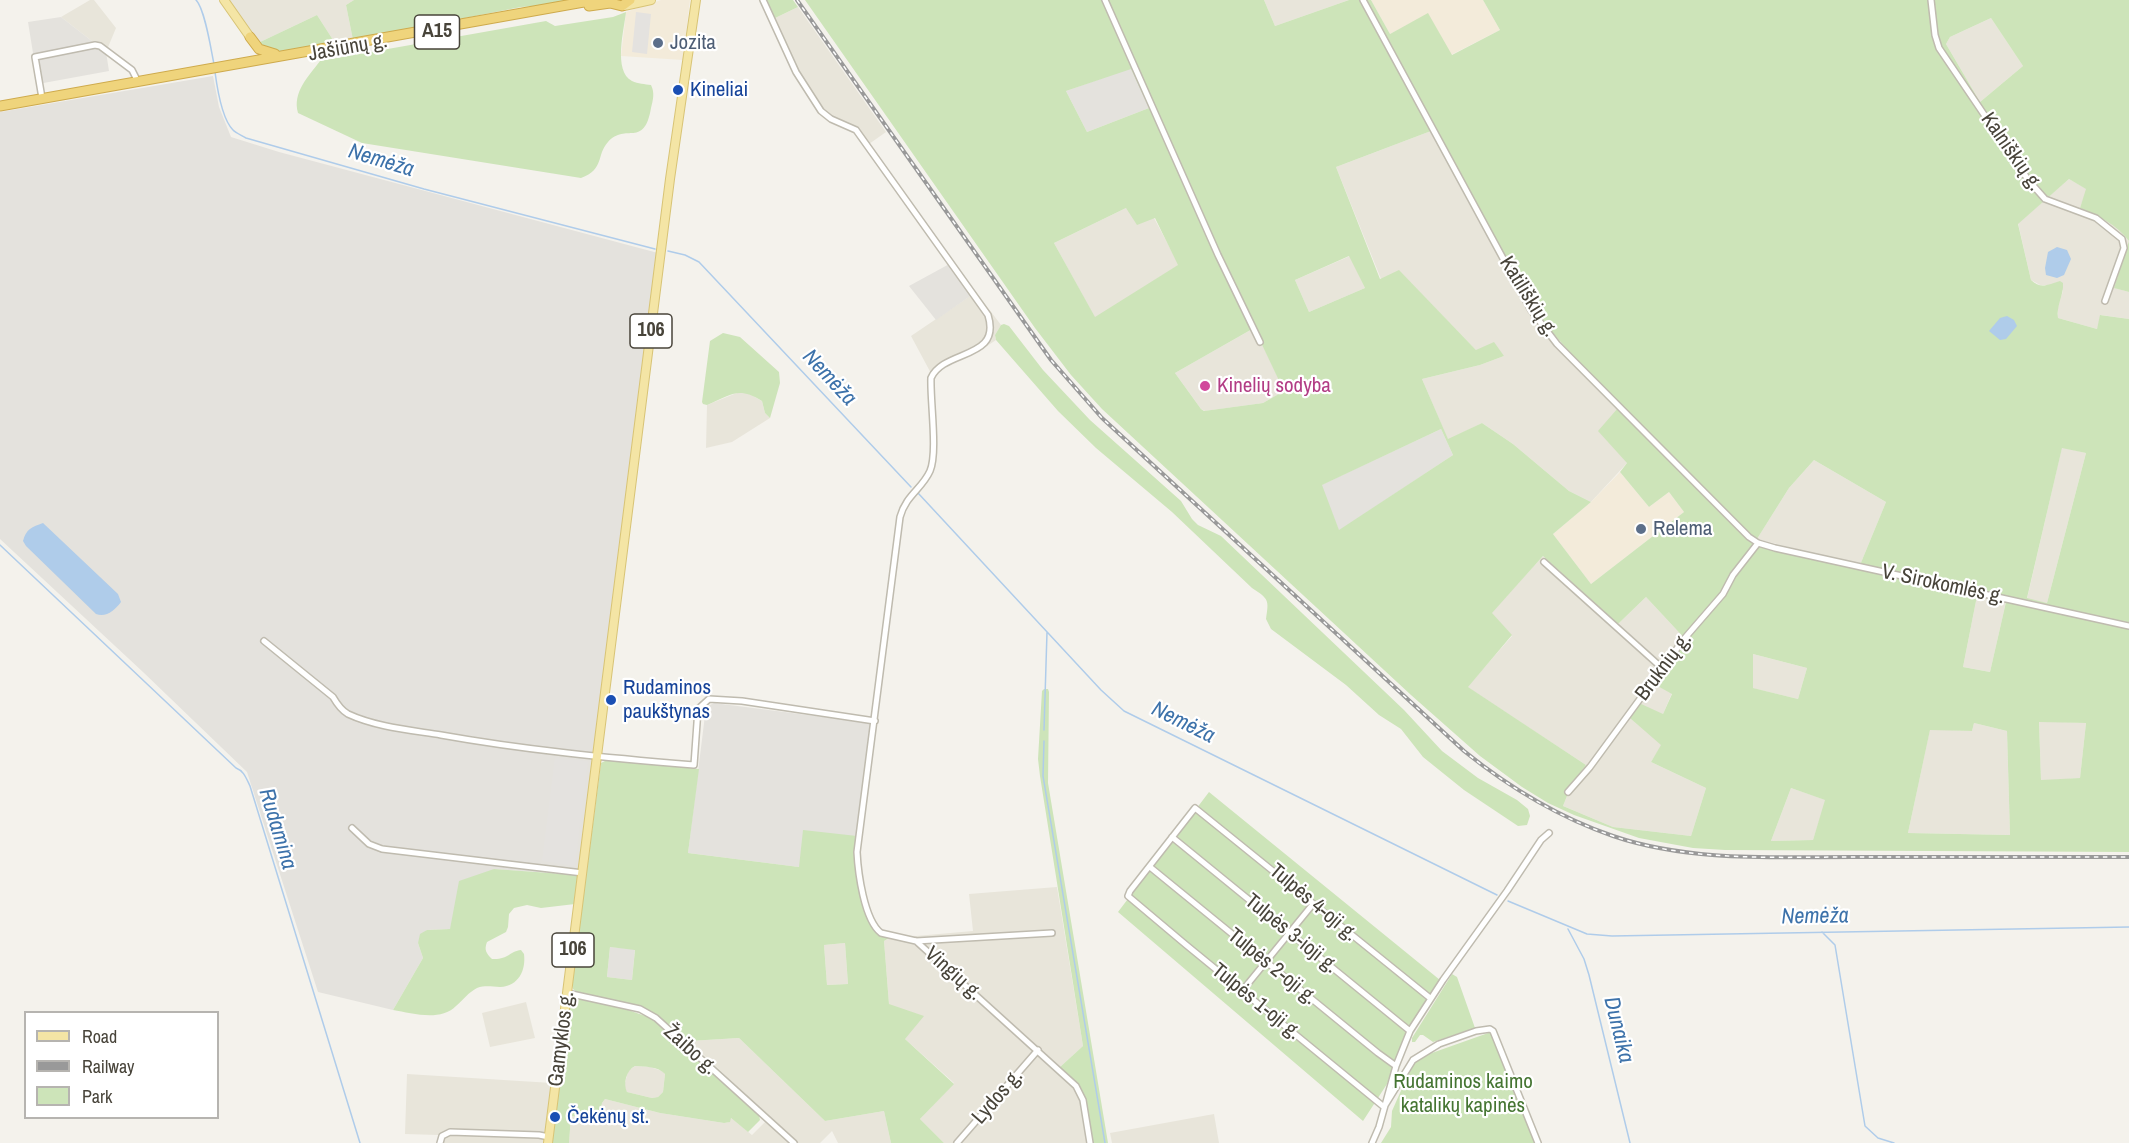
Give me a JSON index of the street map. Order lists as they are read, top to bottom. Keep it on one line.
{"streets":{"highway":["A15","Jašiūnų g."],"main road":["106","Gamyklos g."],"street":["Kalniškių g.","Katiliškių g.","V. Sirokomlės g.","Bruknių g.","Tulpės 4-oji g.","Tulpės 3-ioji g.","Tulpės 2-oji g.","Vingių g.","Tulpės 1-oji g.","Žaibo g.","Lydos g."]},"crossings":[["Katiliškių g.","V. Sirokomlės g."],["Katiliškių g.","Bruknių g."],["106","Gamyklos g."],["V. Sirokomlės g.","Bruknių g."],["Tulpės 4-oji g.","Tulpės 3-ioji g."],["Tulpės 2-oji g.","Tulpės 1-oji g."],["Vingių g.","Lydos g."],["Gamyklos g.","Žaibo g."]],"water":["Nemėža","Rudamina","Dunaika"],"parks":["Rudaminos kaimo katalikų kapinės"],"places":["Jozita","Kineliai","Kinelių sodyba","Relema","Rudaminos paukštynas","Čekėnų st."],"legend":["Road","Railway","Park"]}
